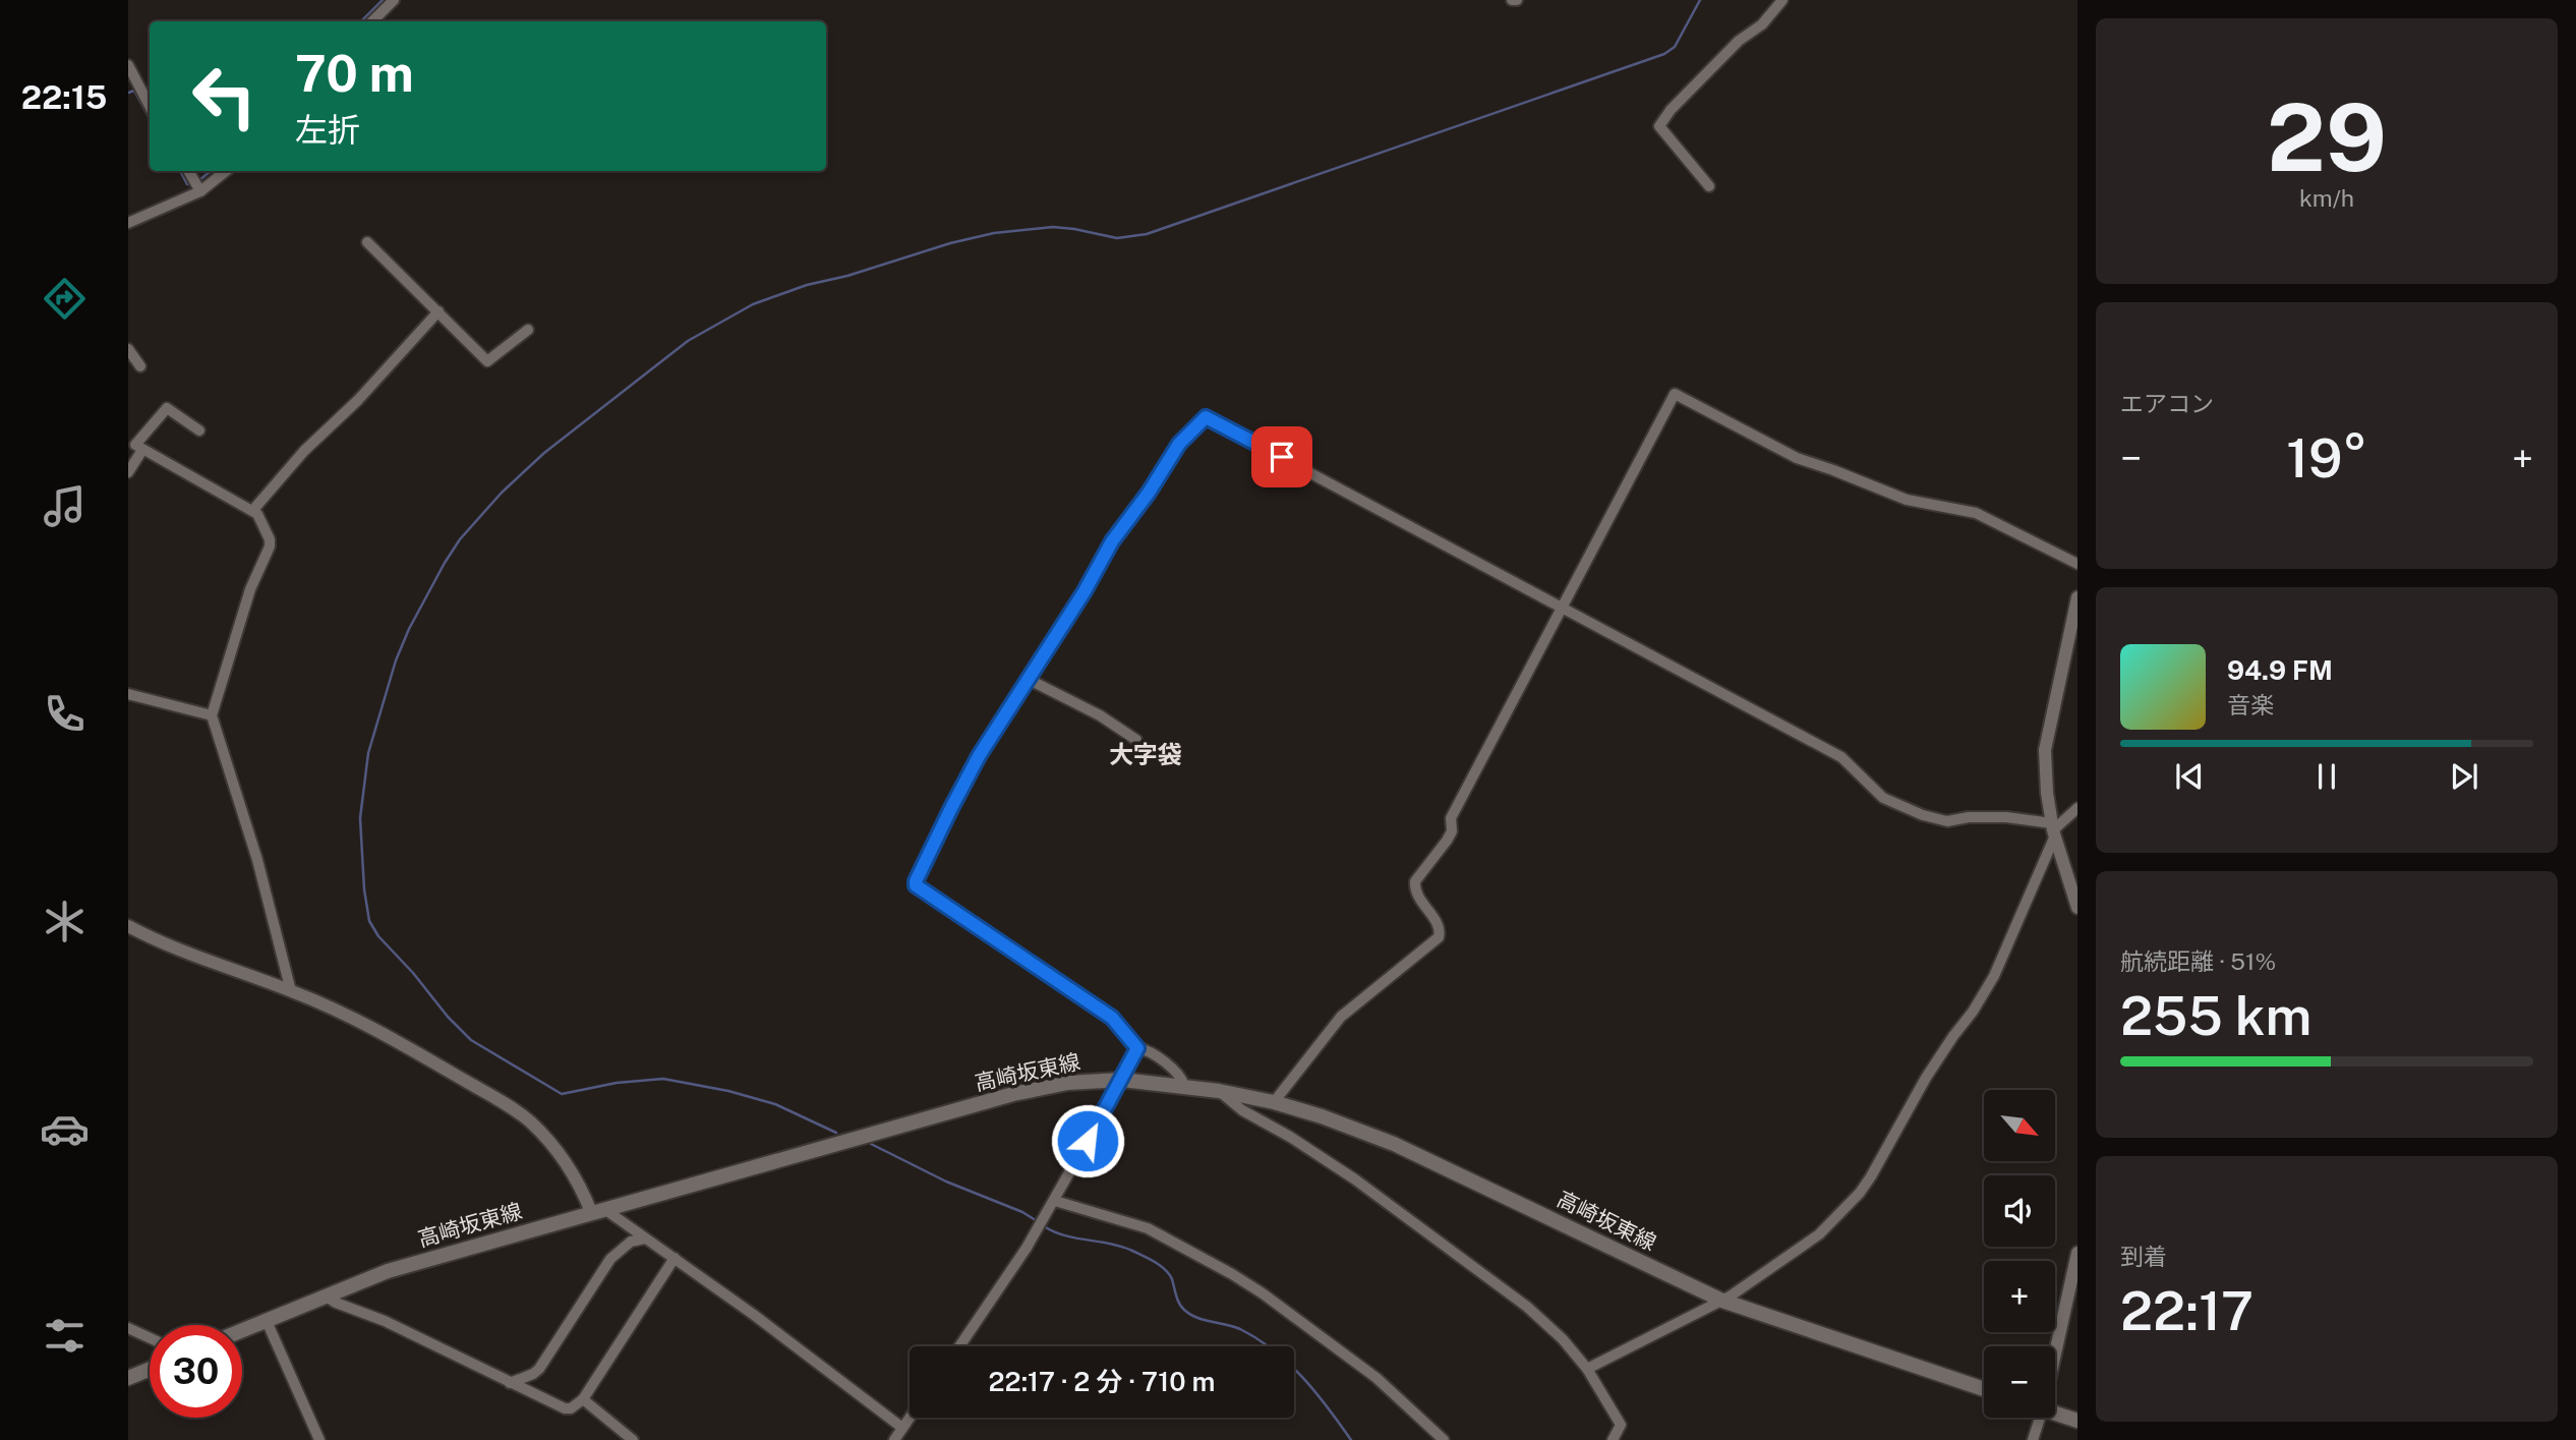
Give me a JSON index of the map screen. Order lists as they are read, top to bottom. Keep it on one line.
{"streets":{"main road":["高崎坂東線"]},"districts":["大字袋"],"north":"bottom right","page":{"tabs":"22:15","tile":[["29","km/h"],"エアコン",["航続距離 · 51%","255 km"],["到着","22:17"]],"turn":["70 m","左折"],"heat":["−","19°","+"],"song":["94.9 FM","音楽"],"map_buttons":["+","−"],"limit":"30","trip":"22:17 · 2 分 · 710 m"}}
